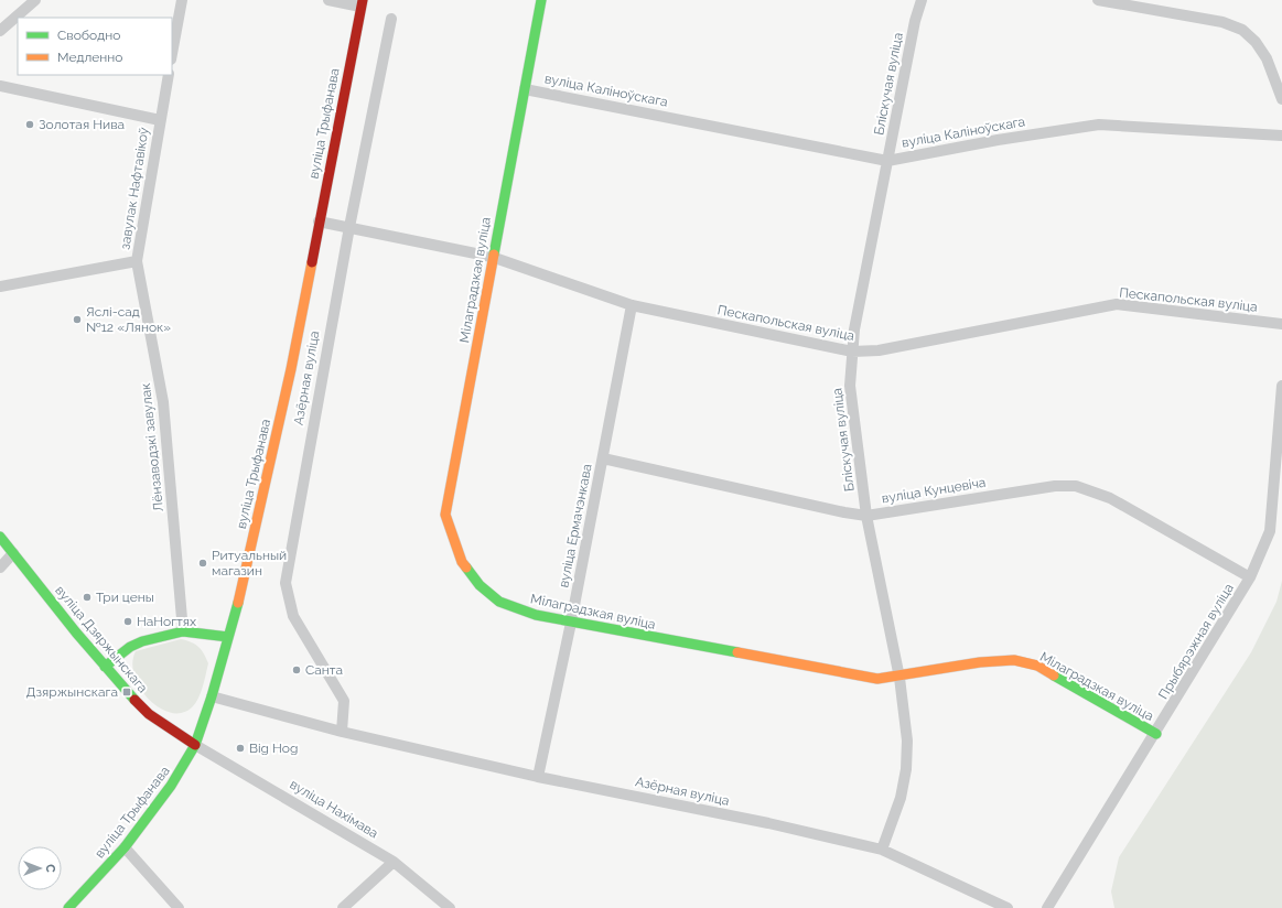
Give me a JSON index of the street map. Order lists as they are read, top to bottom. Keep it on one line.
{"streets":{"street":["Бліскучая вуліца","вуліца Каліноўскага","вуліца Трыфанава","завулак Нафтавікоў","Мілаградзкая вуліца","Пескапольская вуліца","Азёрная вуліца","Лёнзаводзкі завулак","вуліца Кунцевіча","вуліца Ермачэнкава","вуліца Дзяржынскага","Прыбярэжная вуліца","вуліца Нахімава"]},"crossings":[["Бліскучая вуліца","вуліца Каліноўскага"],["Бліскучая вуліца","Мілаградзкая вуліца"],["Бліскучая вуліца","Пескапольская вуліца"],["Бліскучая вуліца","Азёрная вуліца"],["Бліскучая вуліца","вуліца Кунцевіча"],["вуліца Каліноўскага","Мілаградзкая вуліца"],["вуліца Трыфанава","Пескапольская вуліца"],["вуліца Трыфанава","Азёрная вуліца"],["вуліца Трыфанава","вуліца Дзяржынскага"],["вуліца Трыфанава","вуліца Нахімава"],["завулак Нафтавікоў","Лёнзаводзкі завулак"],["Мілаградзкая вуліца","Пескапольская вуліца"],["Мілаградзкая вуліца","вуліца Ермачэнкава"],["Мілаградзкая вуліца","Прыбярэжная вуліца"],["Пескапольская вуліца","Азёрная вуліца"],["Пескапольская вуліца","вуліца Ермачэнкава"],["Азёрная вуліца","вуліца Ермачэнкава"],["вуліца Кунцевіча","вуліца Ермачэнкава"],["вуліца Кунцевіча","Прыбярэжная вуліца"],["вуліца Дзяржынскага","вуліца Нахімава"]],"places":{"other":["Золотая Нива","Яслі-сад №12 «Лянок»","Ритуальный магазин","Три цены","НаНогтях","Санта","Big Hog"],"transit":["Дзяржынскага"]},"legend":["Свободно","Медленно"],"north":"right"}
